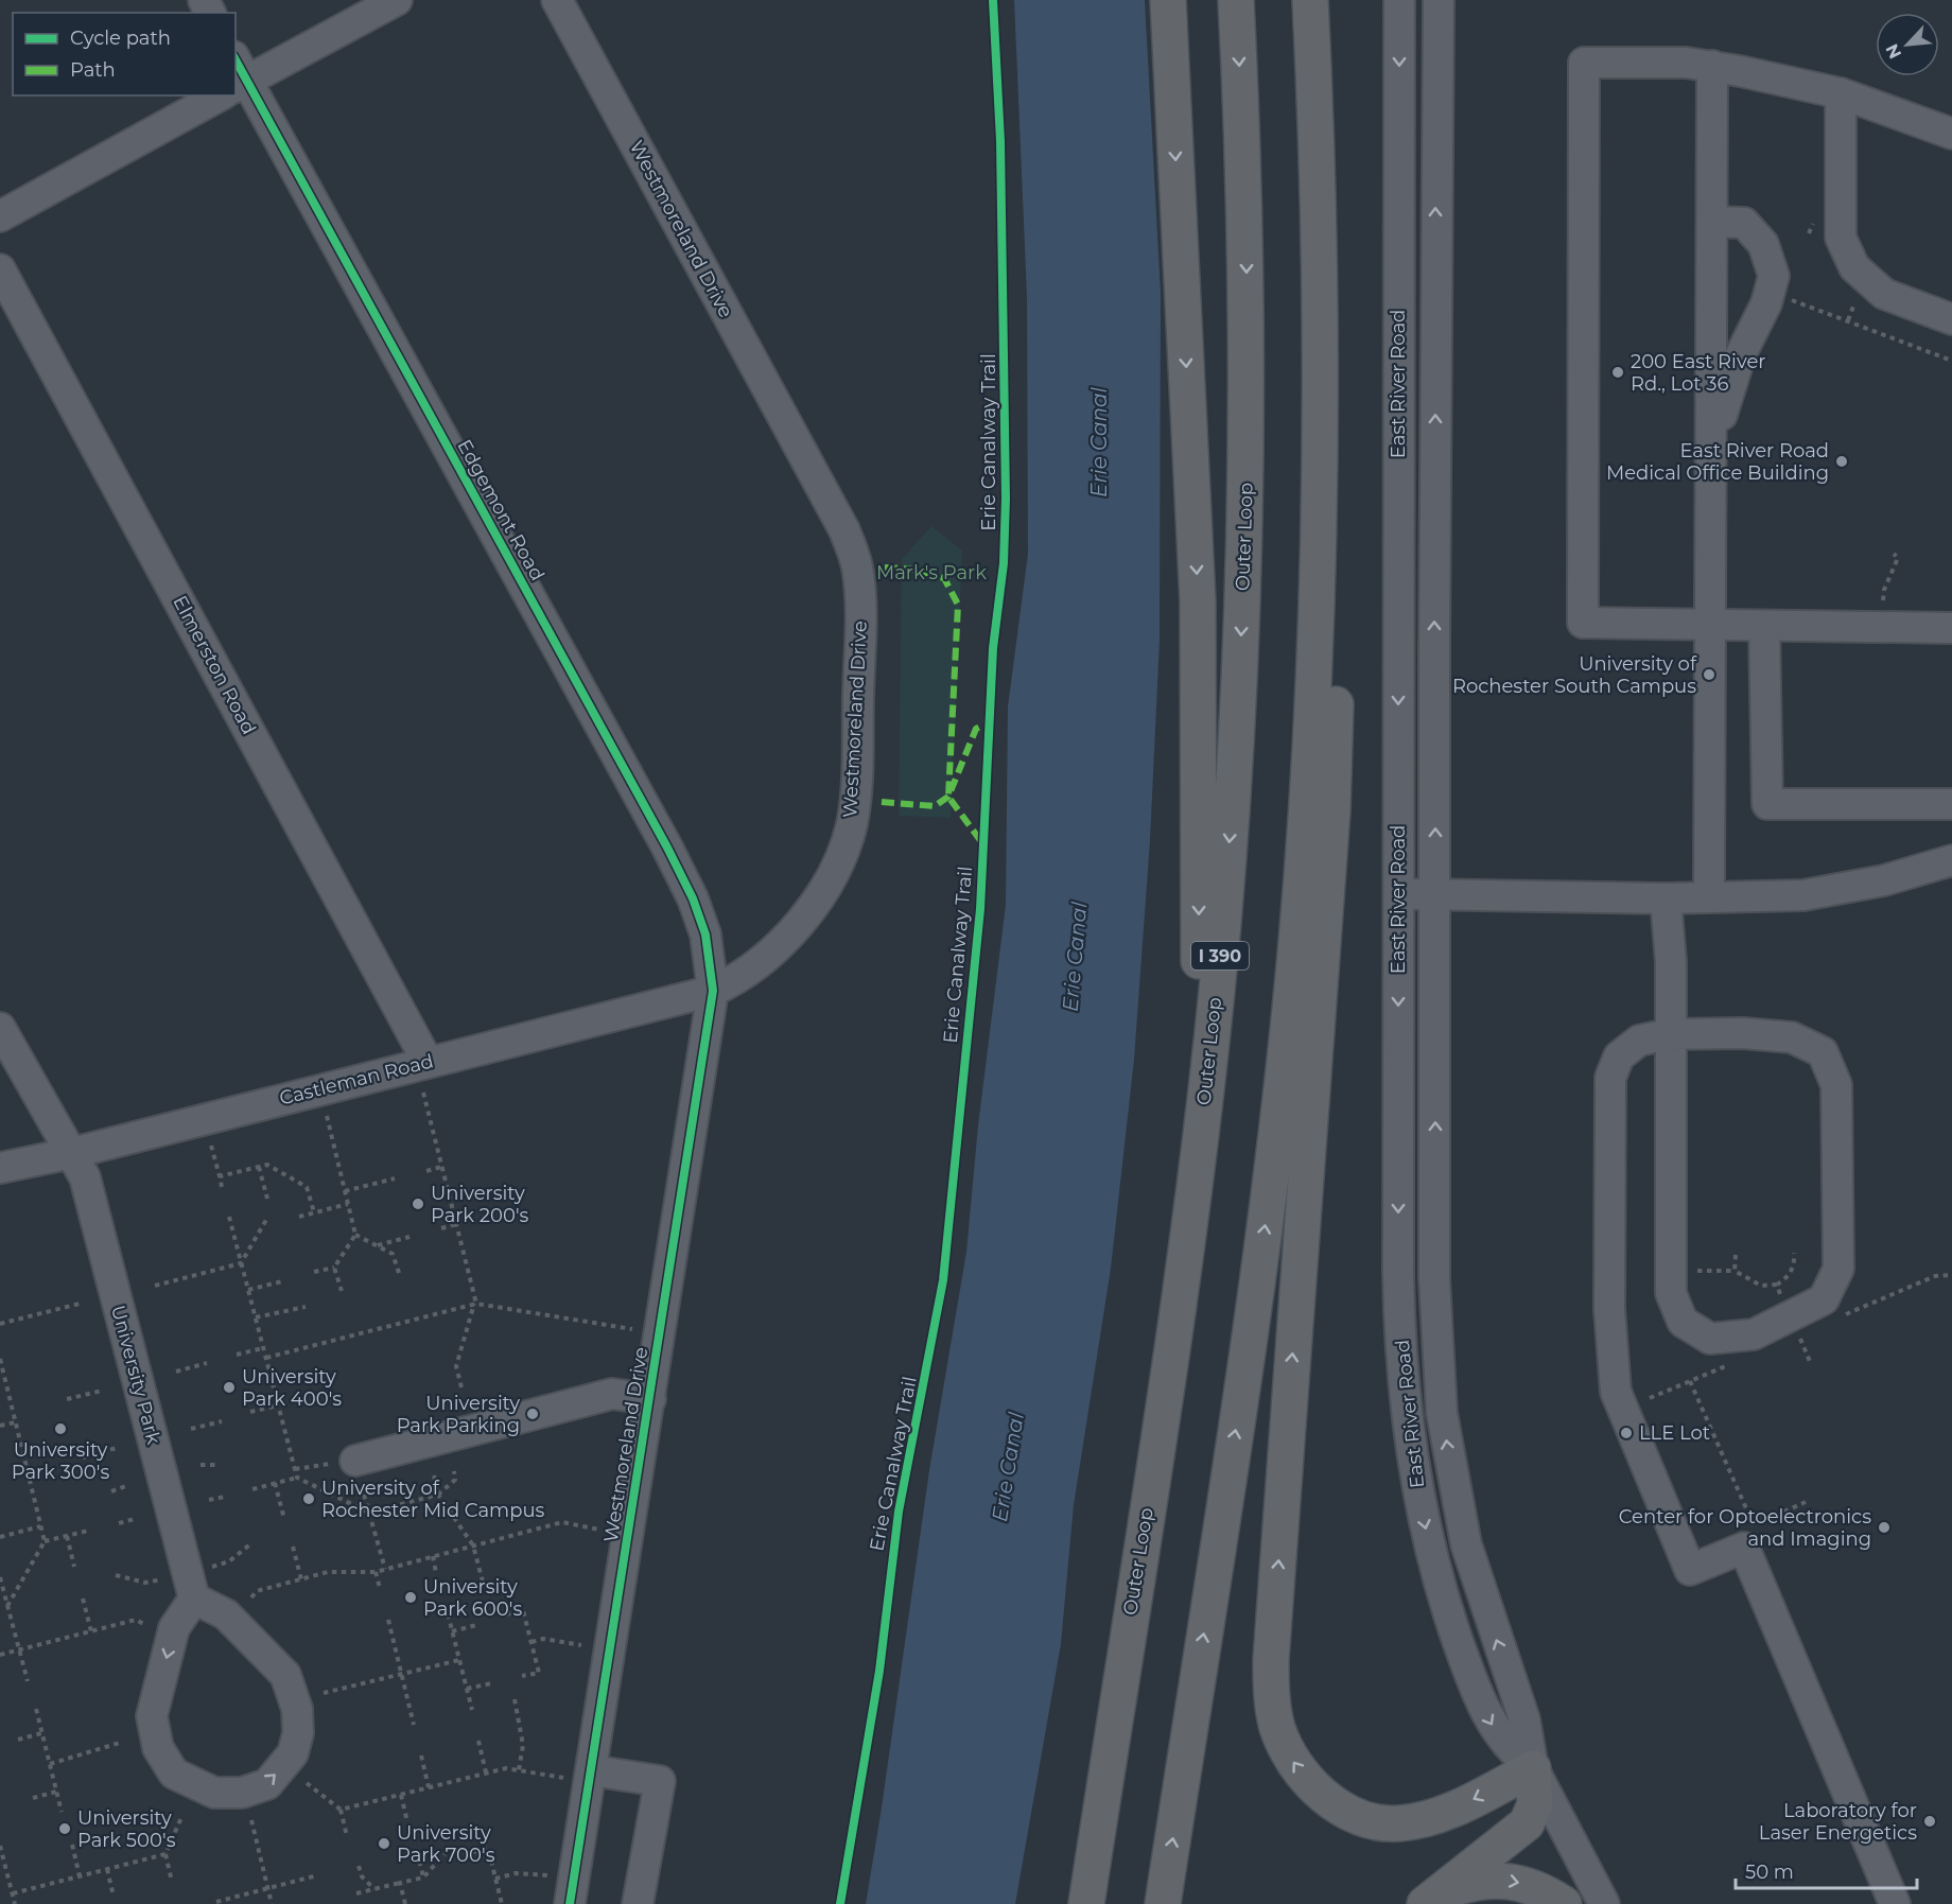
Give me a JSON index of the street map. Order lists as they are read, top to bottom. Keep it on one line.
{"streets":{"highway":["Outer Loop","I 390"],"street":["Westmoreland Drive","East River Road","Edgemont Road","Elmerston Road","Castleman Road","University Park"],"cycle path":["Erie Canalway Trail"]},"crossings":[["Westmoreland Drive","Edgemont Road"],["Westmoreland Drive","Castleman Road"],["Edgemont Road","Castleman Road"],["Elmerston Road","Castleman Road"],["Castleman Road","University Park"]],"water":["Erie Canal"],"parks":["Mark's Park"],"places":["200 East River Rd., Lot 36","East River Road Medical Office Building","University of Rochester South Campus","University Park 200's","University Park 400's","University Park Parking","University Park 300's","LLE Lot","University of Rochester Mid Campus","Center for Optoelectronics and Imaging","University Park 600's","Laboratory for Laser Energetics","University Park 500's","University Park 700's"],"legend":["Cycle path","Path"],"scale_bar":"50 m","north":"bottom left"}
